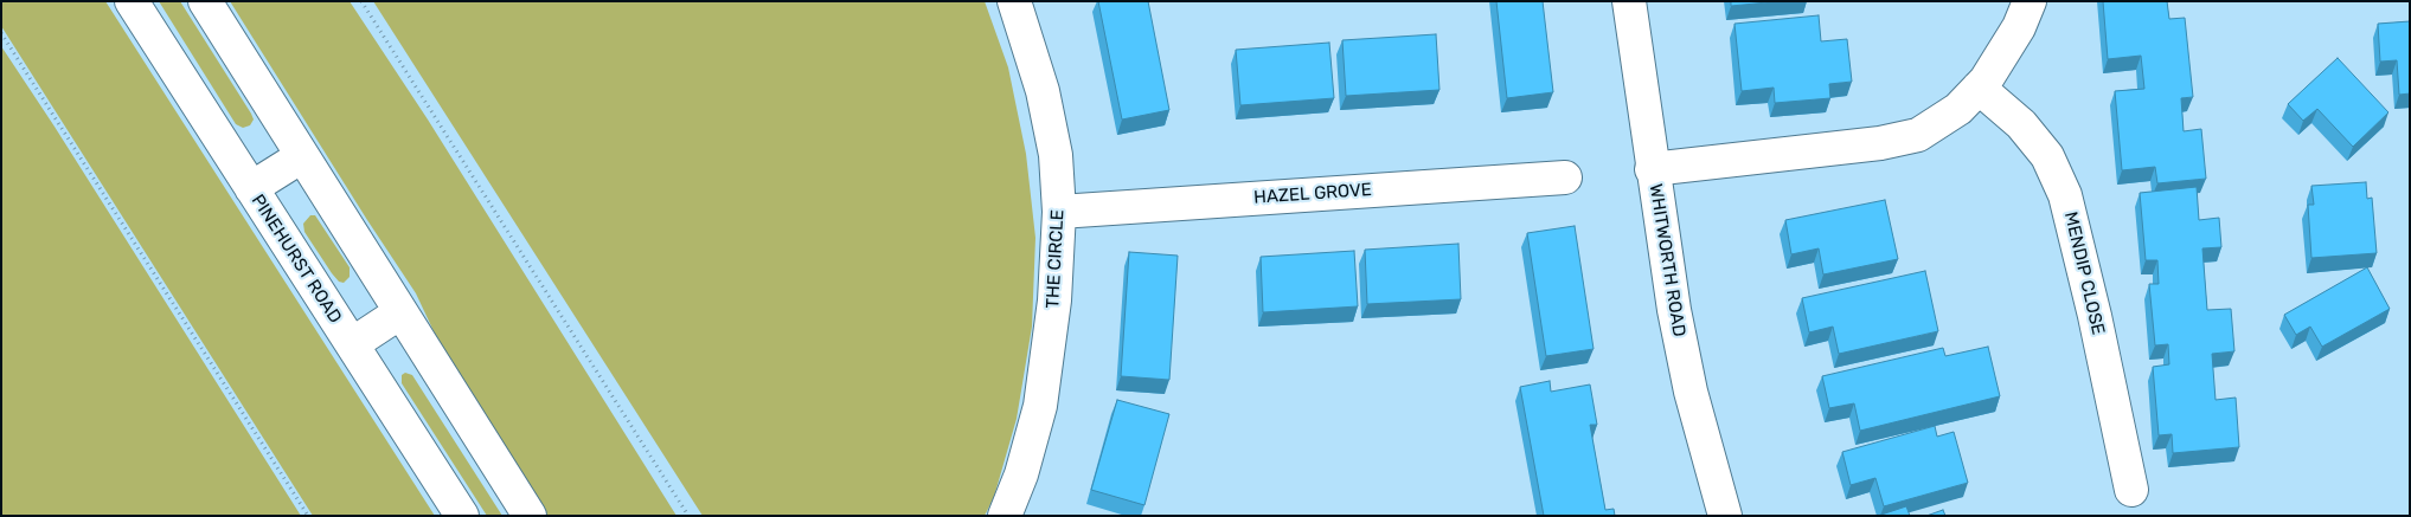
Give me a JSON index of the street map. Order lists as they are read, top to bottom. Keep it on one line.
{"streets":{"street":["HAZEL GROVE","PINEHURST ROAD","THE CIRCLE","WHITWORTH ROAD","MENDIP CLOSE"]},"crossings":[["HAZEL GROVE","THE CIRCLE"]]}
